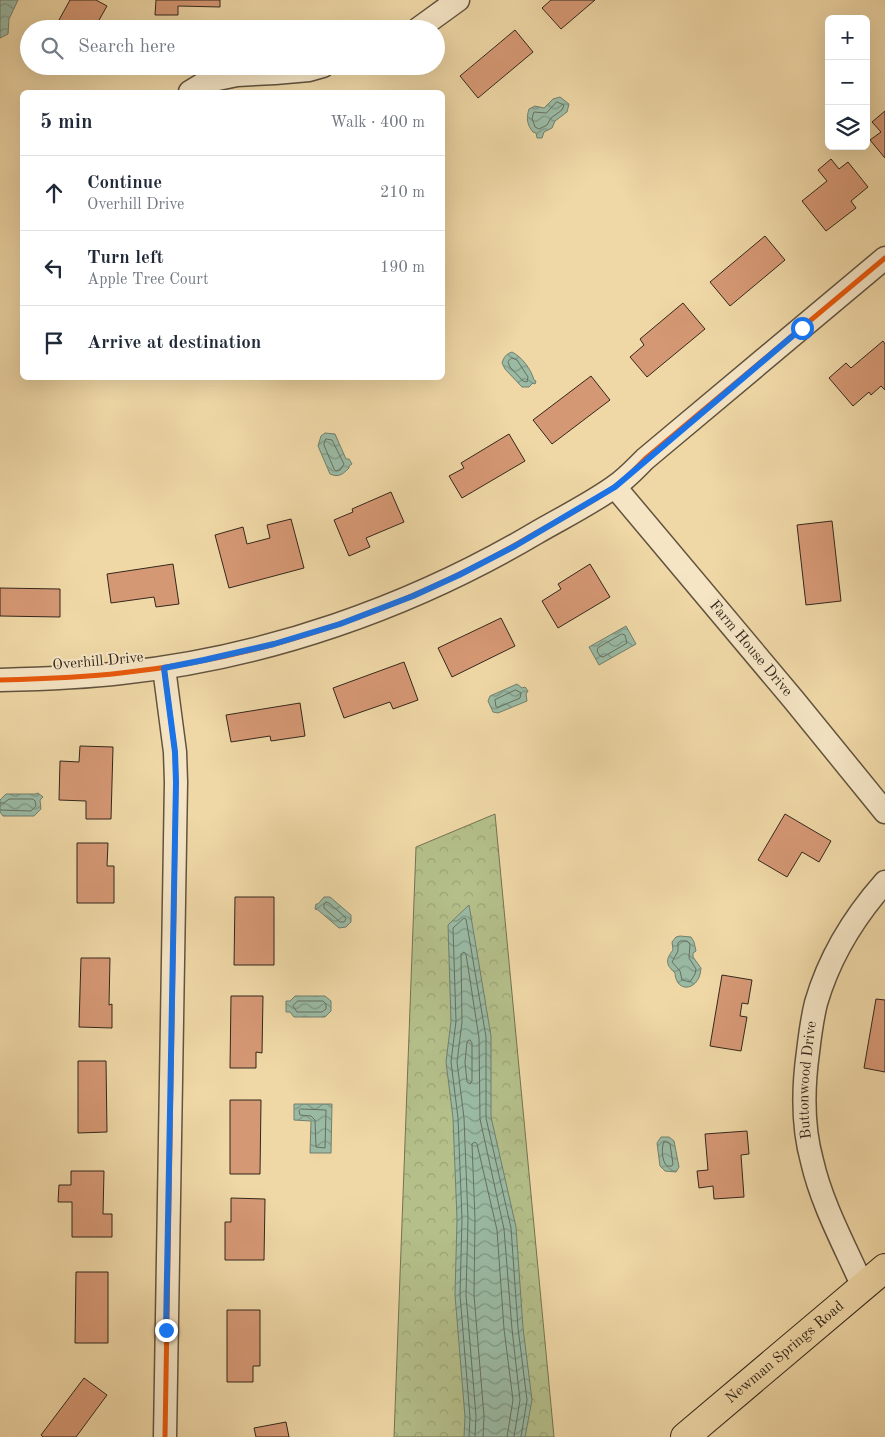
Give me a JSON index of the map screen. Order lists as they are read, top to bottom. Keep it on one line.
{"streets":{"main road":["Newman Springs Road"],"street":["Farm House Drive","Overhill Drive","Buttonwood Drive"]},"crossings":[["Farm House Drive","Overhill Drive"],["Buttonwood Drive","Newman Springs Road"]],"page":{"map_buttons":["+","−"],"search":"Search here","heading":["5 min","Walk · 400 m"],"list":[["Continue","Overhill Drive","210 m"],["Turn left","Apple Tree Court","190 m"],"Arrive at destination"]}}
